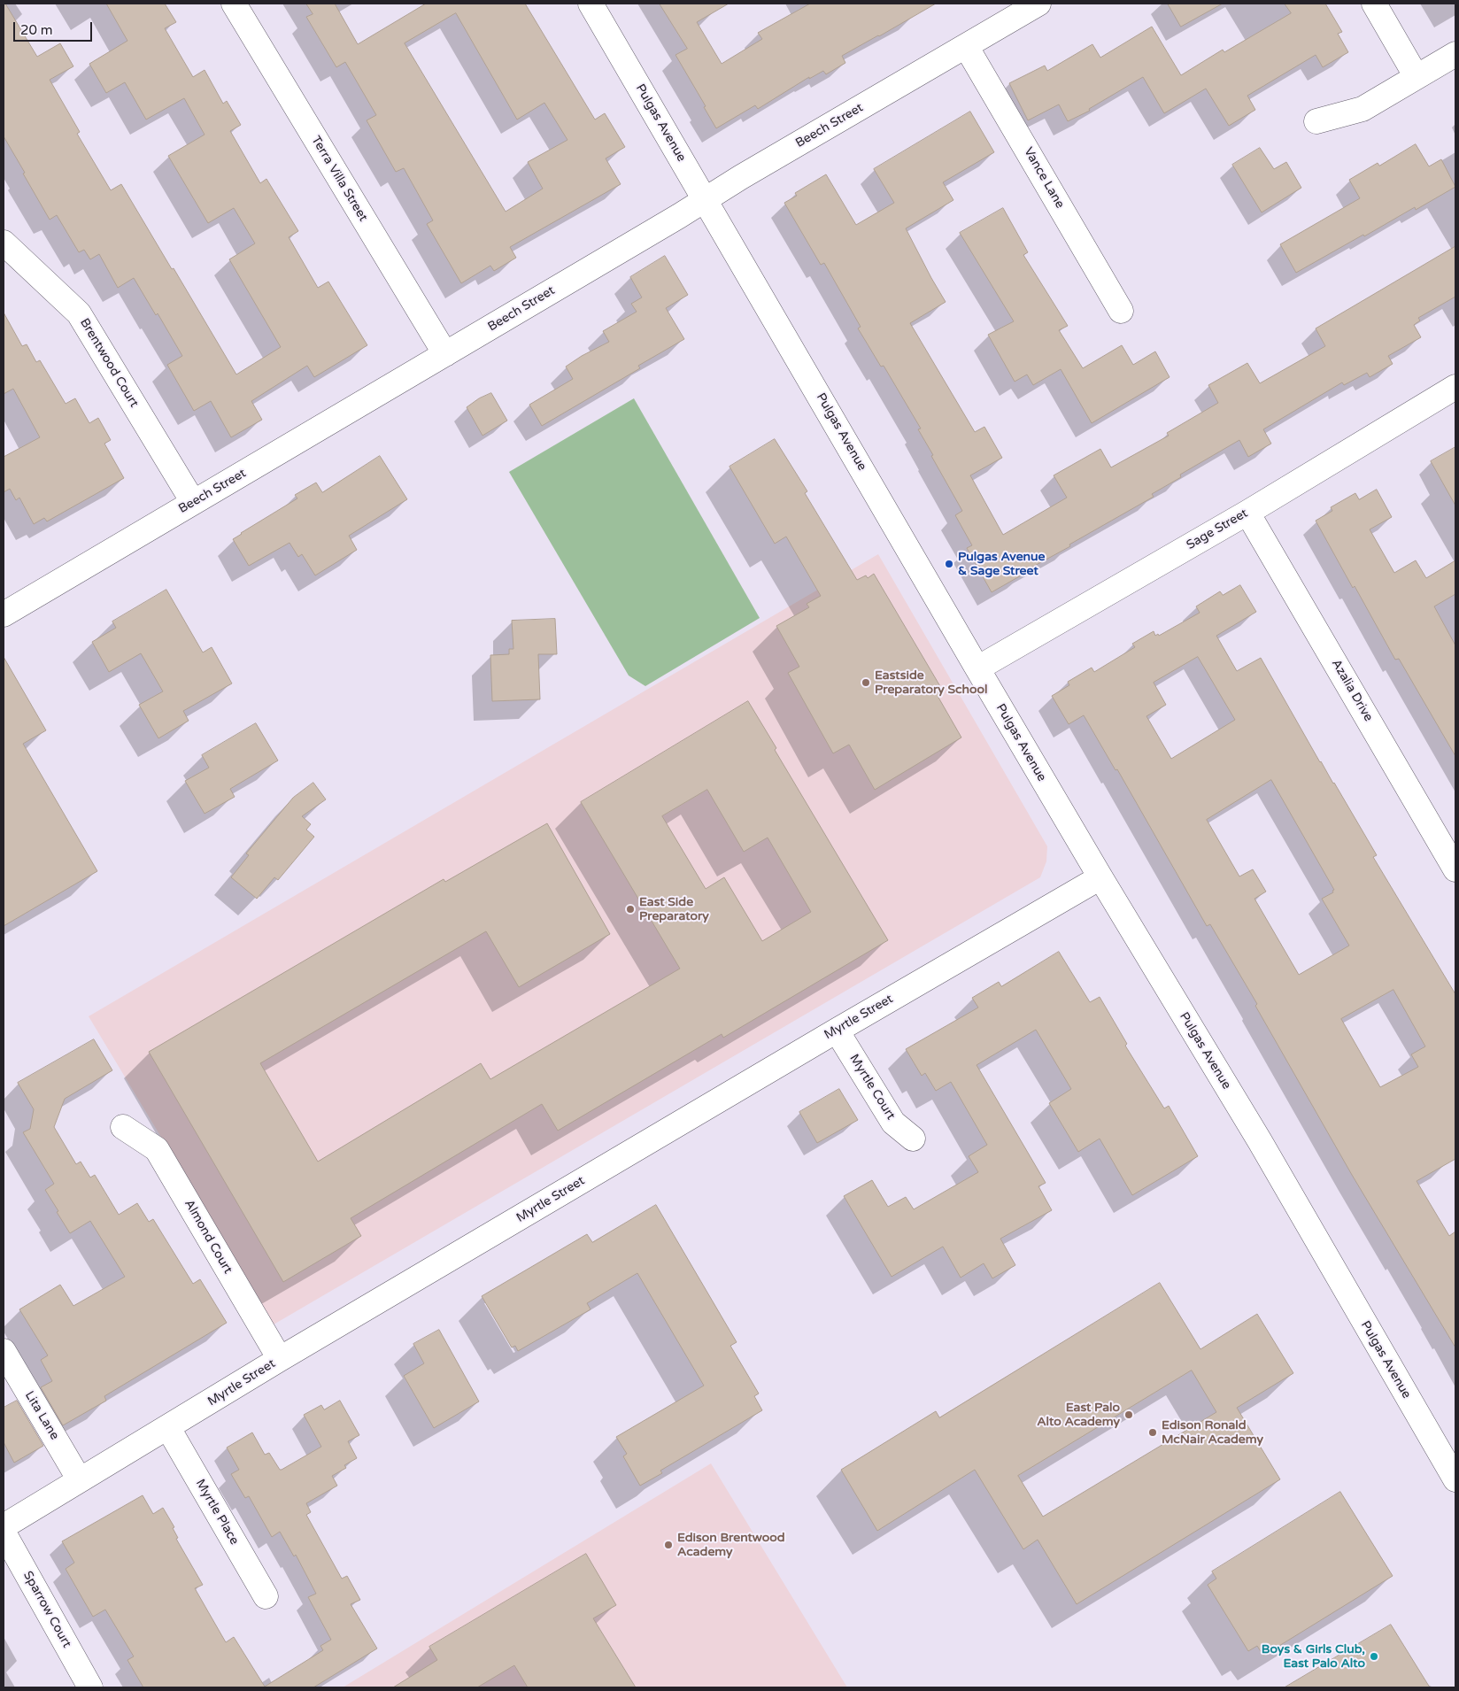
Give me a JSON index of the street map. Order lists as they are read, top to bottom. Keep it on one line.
{"streets":{"street":["Pulgas Avenue","Beech Street","Vance Lane","Terra Villa Street","Brentwood Court","Sage Street","Azalia Drive","Myrtle Street","Myrtle Court","Almond Court","Lita Lane","Myrtle Place","Sparrow Court"]},"crossings":[["Pulgas Avenue","Beech Street"],["Pulgas Avenue","Sage Street"],["Pulgas Avenue","Myrtle Street"],["Beech Street","Vance Lane"],["Beech Street","Terra Villa Street"],["Beech Street","Brentwood Court"],["Sage Street","Azalia Drive"],["Myrtle Street","Myrtle Court"],["Myrtle Street","Almond Court"],["Myrtle Street","Lita Lane"],["Myrtle Street","Myrtle Place"]],"places":["Pulgas Avenue & Sage Street","Eastside Preparatory School","East Side Preparatory","East Palo Alto Academy","Edison Ronald McNair Academy","Edison Brentwood Academy","Boys & Girls Club, East Palo Alto"],"scale_bar":"20 m"}
